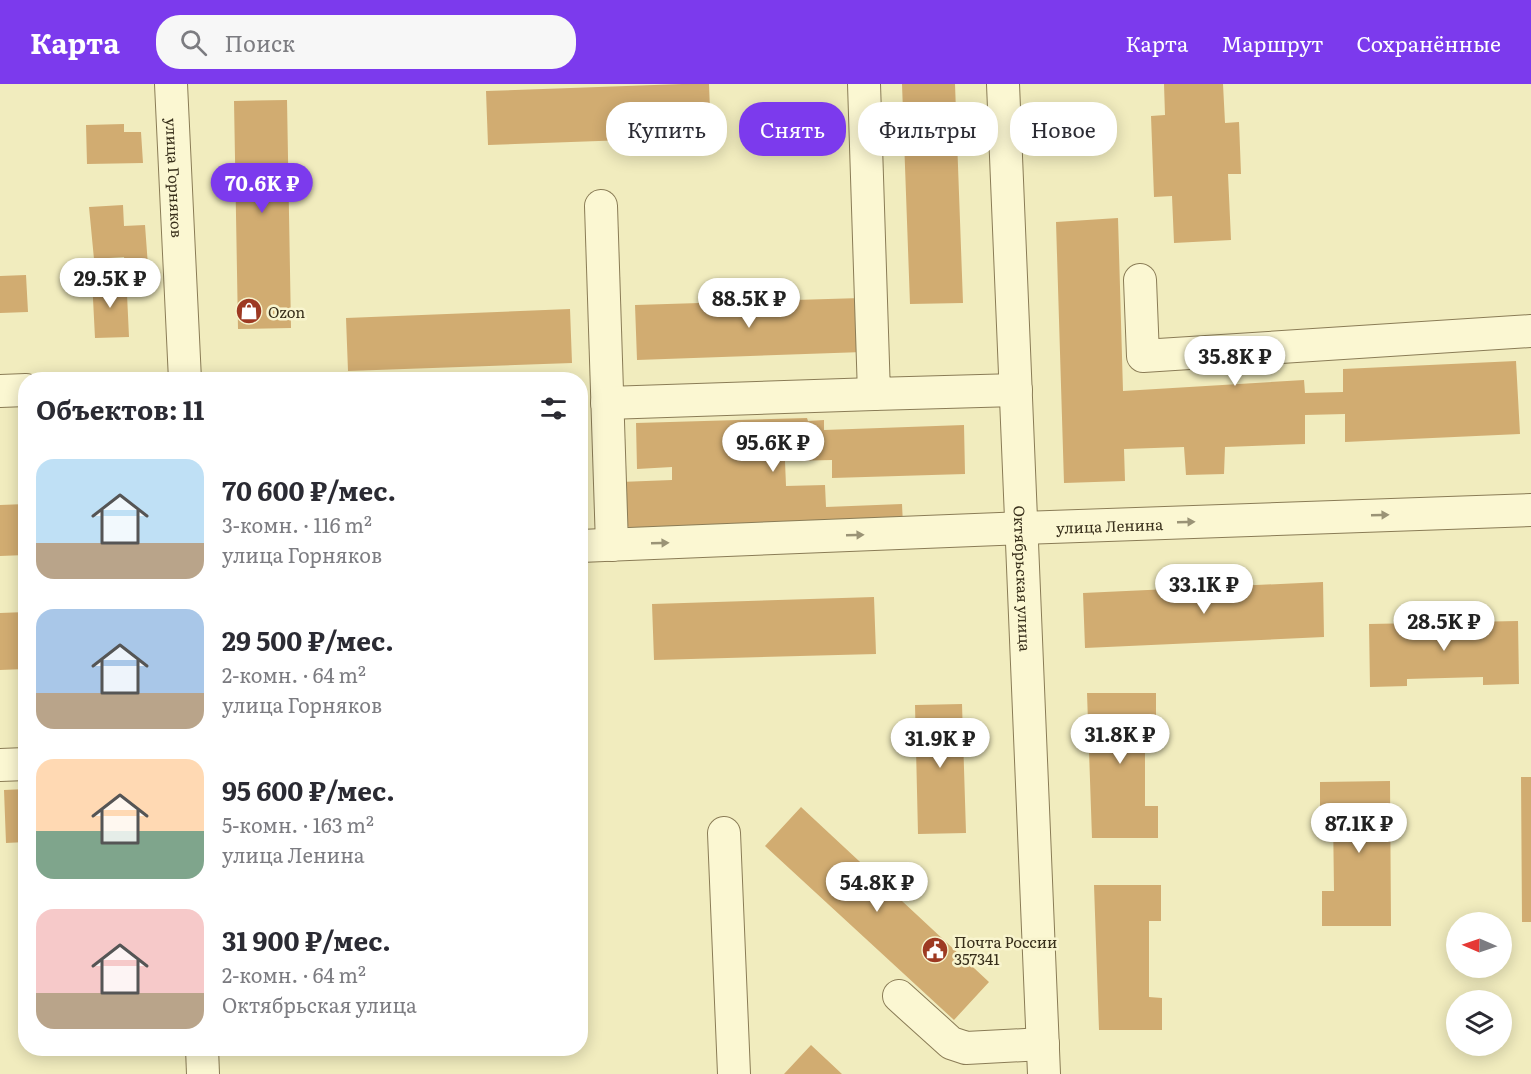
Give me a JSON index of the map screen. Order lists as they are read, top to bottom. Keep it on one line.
{"streets":{"street":["улица Горняков","улица Ленина","Октябрьская улица"]},"crossings":[["улица Ленина","Октябрьская улица"]],"places":{"shop":["Ozon"],"public building":["Почта России 357341"]},"north":"left","page":{"header":"Карта","search":"Поиск","nav":["Карта","Маршрут","Сохранённые"],"chip":["Купить","Снять","Фильтры","Новое"],"price":["70.6K ₽","29.5K ₽","88.5K ₽","35.8K ₽","95.6K ₽","33.1K ₽","28.5K ₽","31.8K ₽","31.9K ₽","87.1K ₽","54.8K ₽"],"heading":"Объектов: 11","list":[{"name":"70 600 ₽/мес.","note":"3-комн. · 116 m² · улица Горняков"},{"name":"29 500 ₽/мес.","note":"2-комн. · 64 m² · улица Горняков"},{"name":"95 600 ₽/мес.","note":"5-комн. · 163 m² · улица Ленина"},{"name":"31 900 ₽/мес.","note":"2-комн. · 64 m² · Октябрьская улица"}]}}
